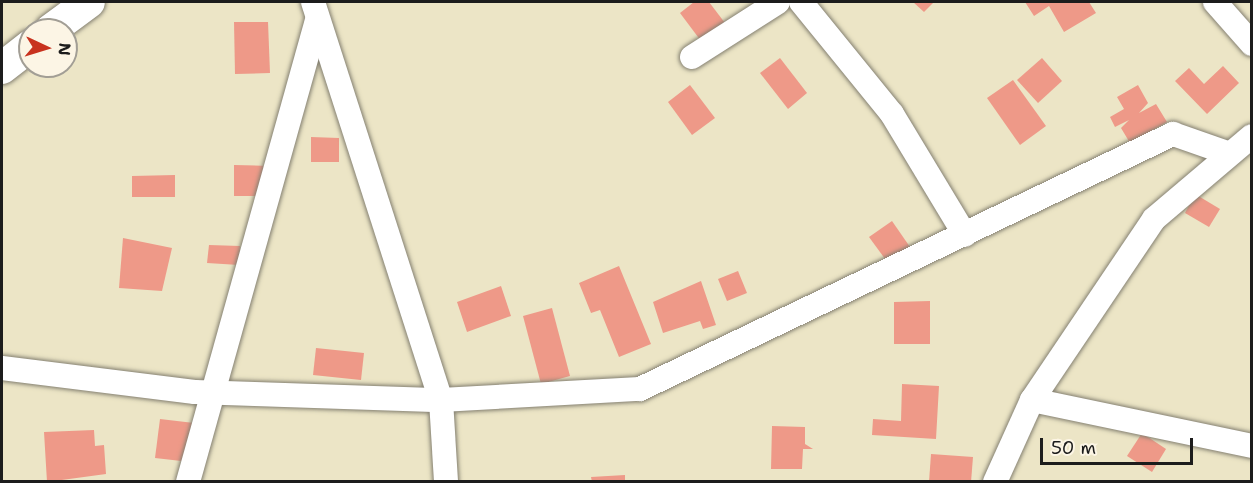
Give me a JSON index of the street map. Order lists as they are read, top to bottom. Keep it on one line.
{"scale_bar":"50 m","north":"right"}
